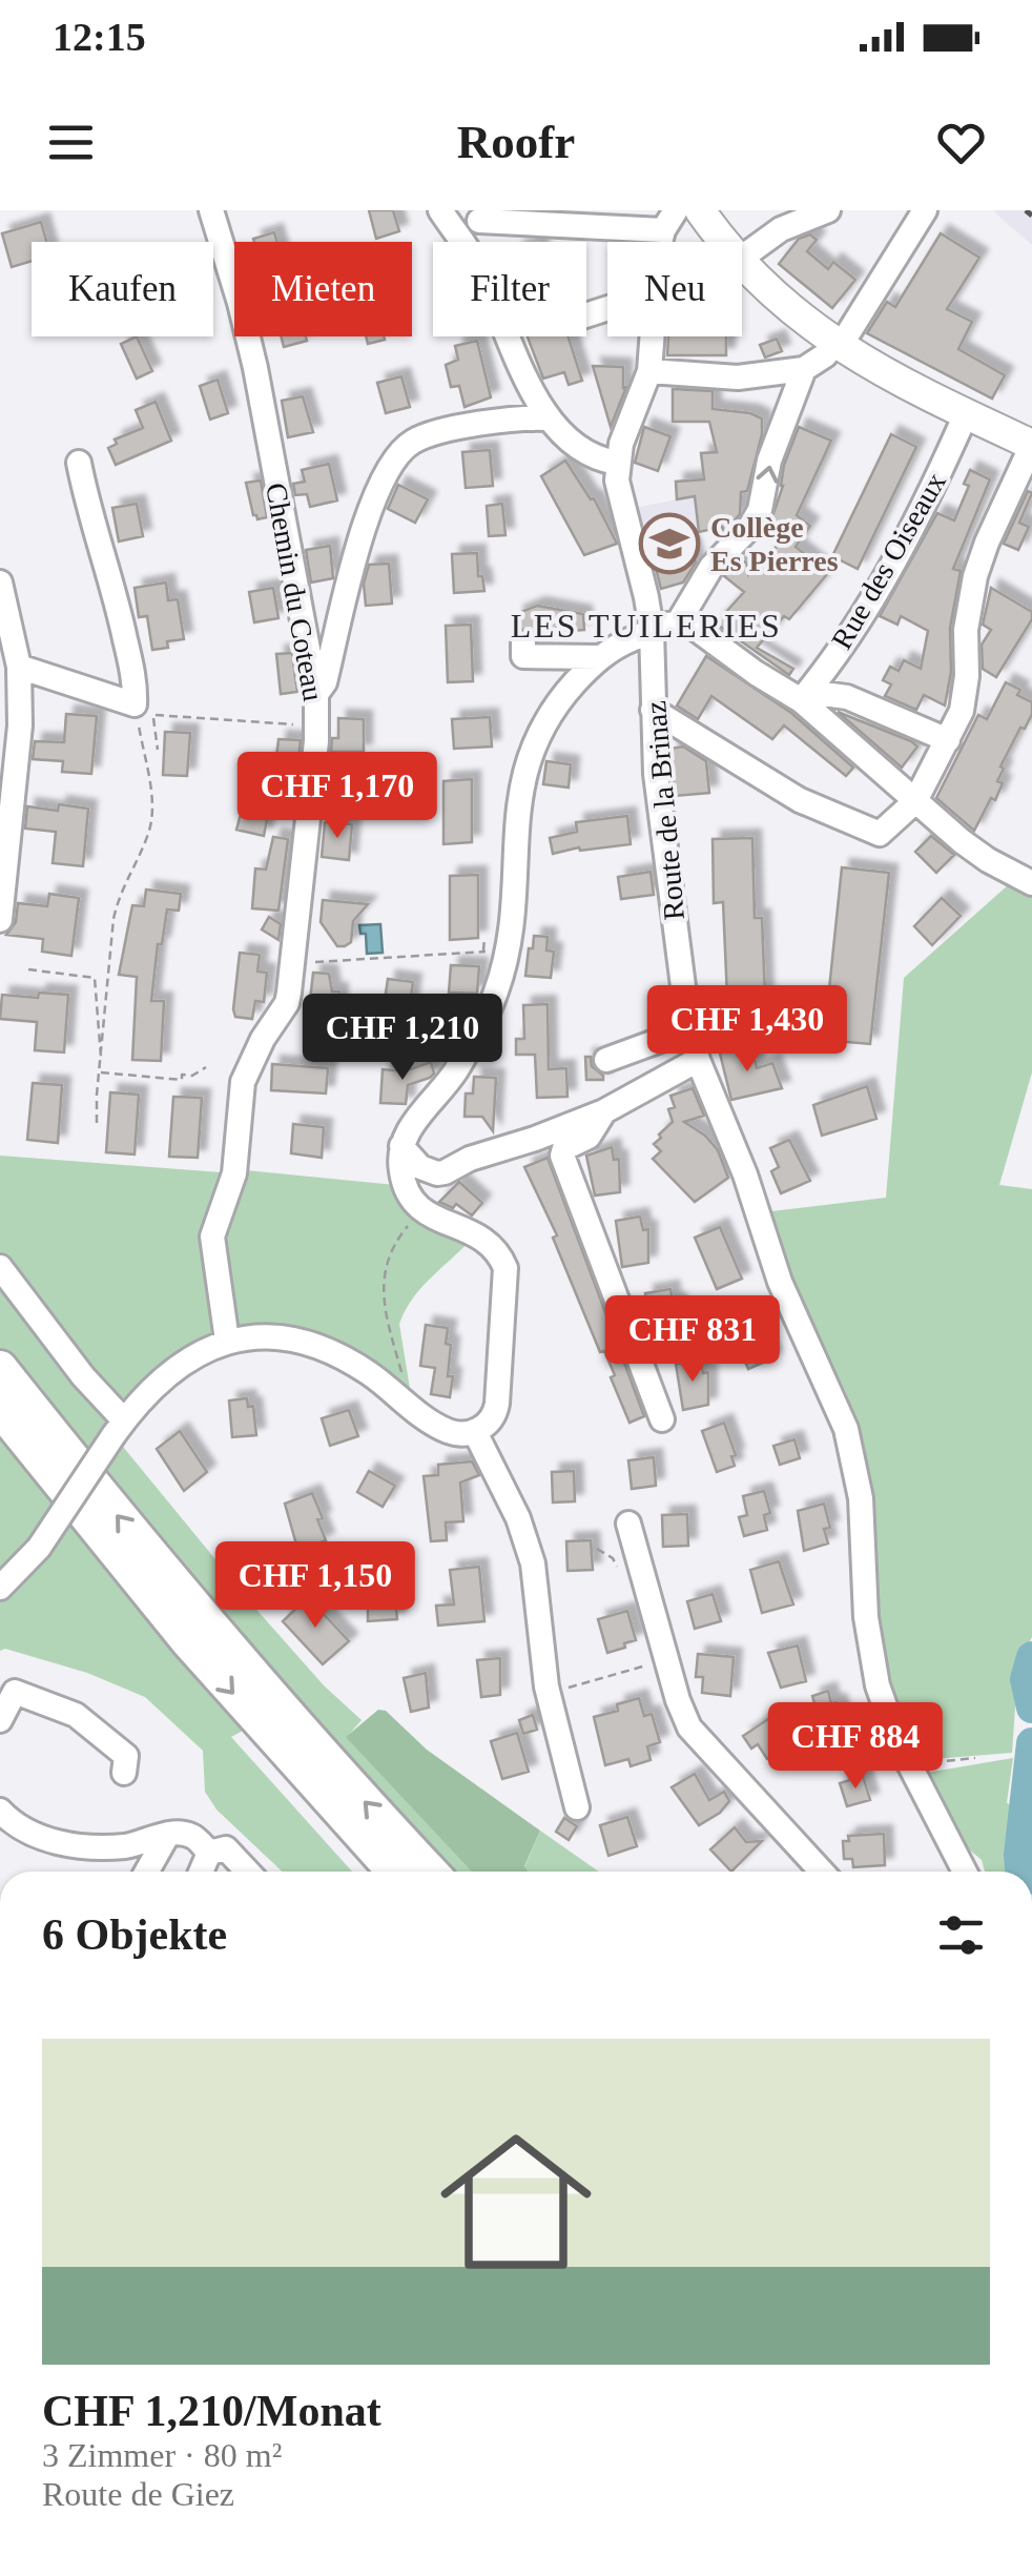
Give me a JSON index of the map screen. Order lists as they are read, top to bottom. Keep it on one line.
{"streets":{"street":["Rue des Oiseaux","Chemin du Coteau","Route de la Brinaz"]},"districts":["LES TUILERIES"],"places":{"school or university":["Collège Es Pierres"]},"page":{"status":"12:15","header":"Roofr","chip":["Kaufen","Mieten","Filter","Neu"],"price":["CHF 1,170","CHF 1,430","CHF 1,210","CHF 831","CHF 1,150","CHF 884"],"heading":"6 Objekte","list":[{"name":"CHF 1,210/Monat","note":"3 Zimmer · 80 m² · Route de Giez"}]}}
